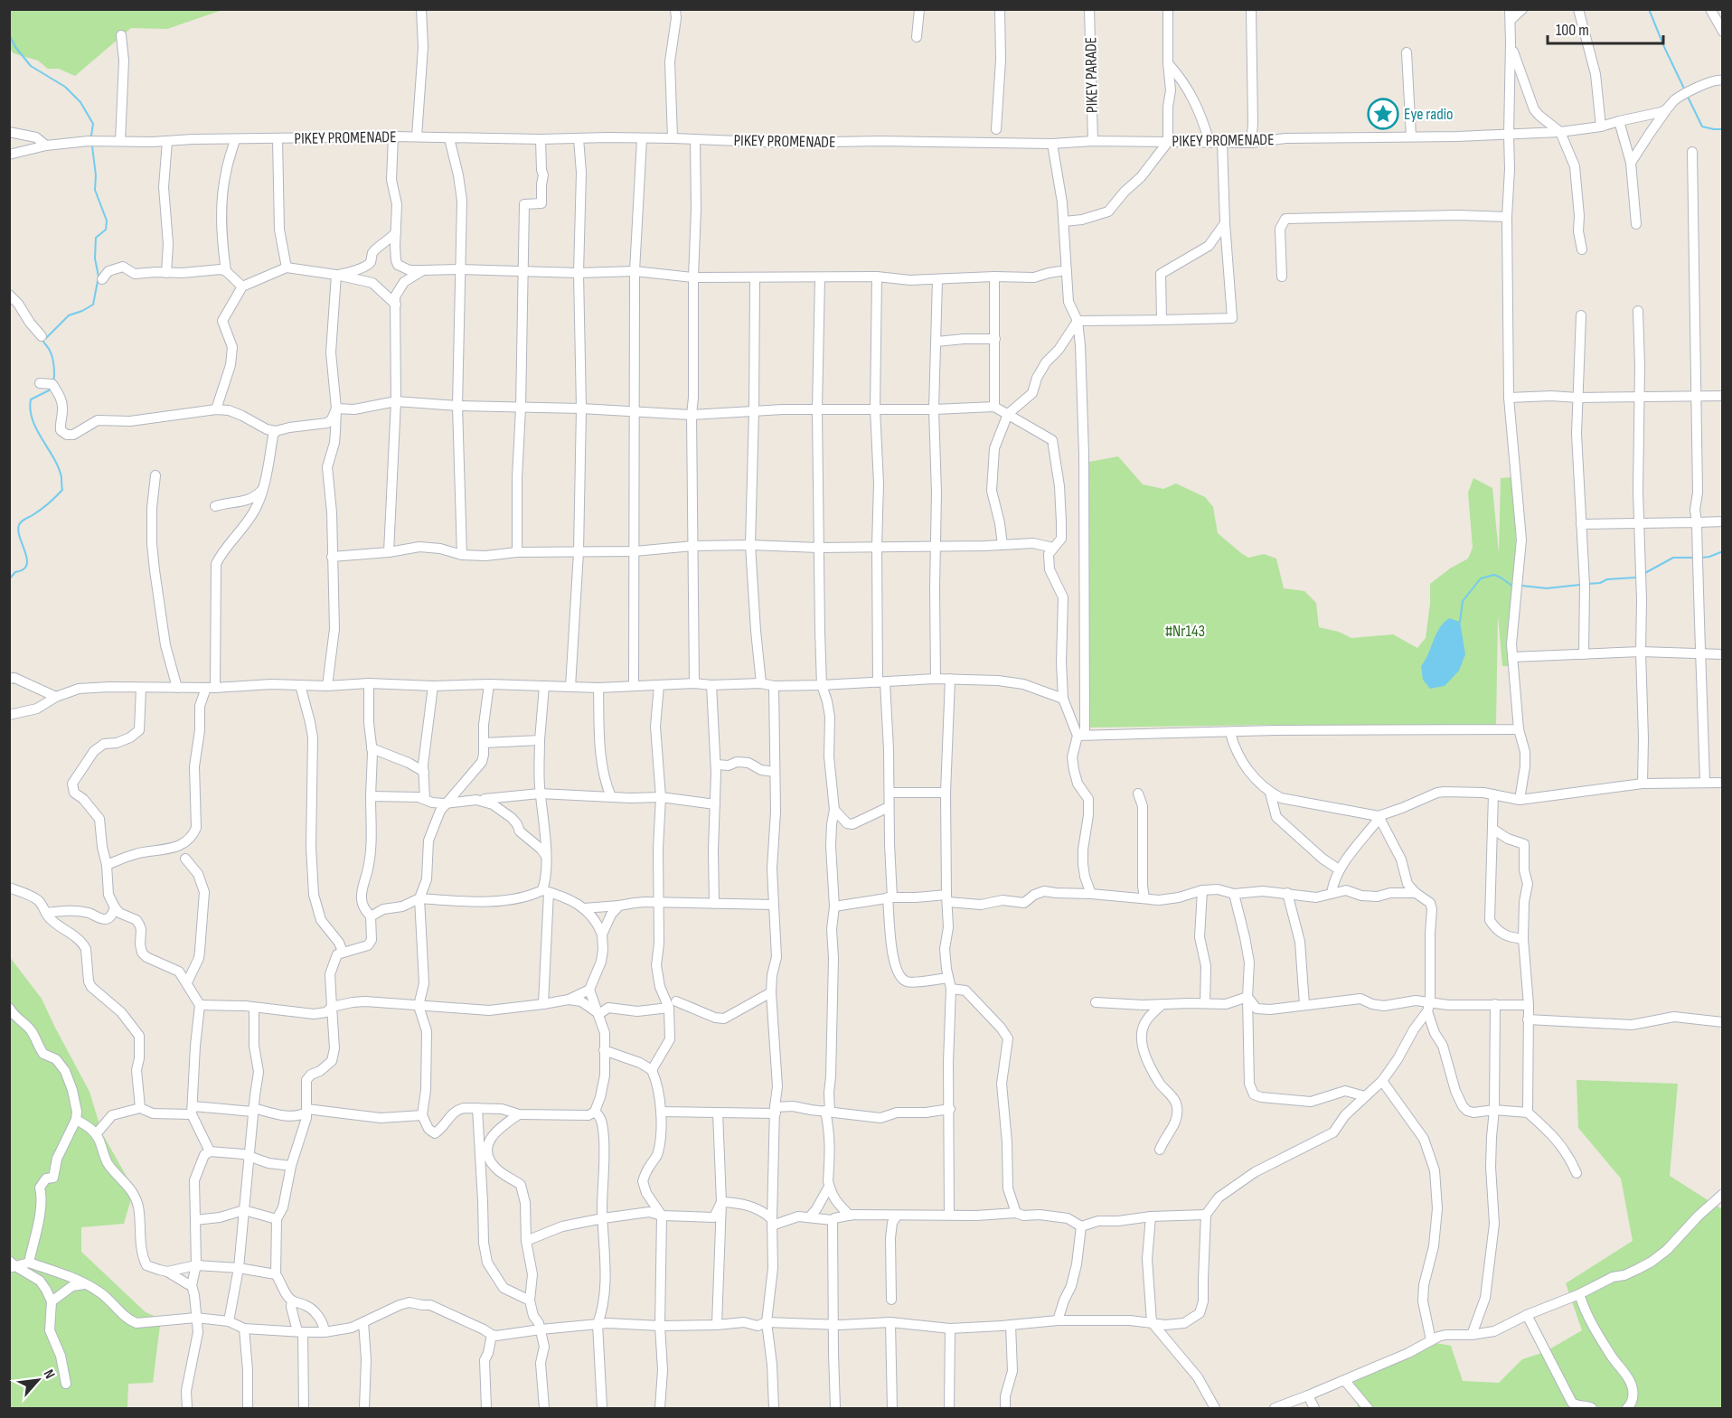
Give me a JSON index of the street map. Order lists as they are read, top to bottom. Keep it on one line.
{"streets":{"street":["PIKEY PARADE","PIKEY PROMENADE"]},"crossings":[["PIKEY PARADE","PIKEY PROMENADE"]],"parks":["#Nr143"],"places":{"place":["Eye radio"]},"scale_bar":"100 m","north":"top right"}
